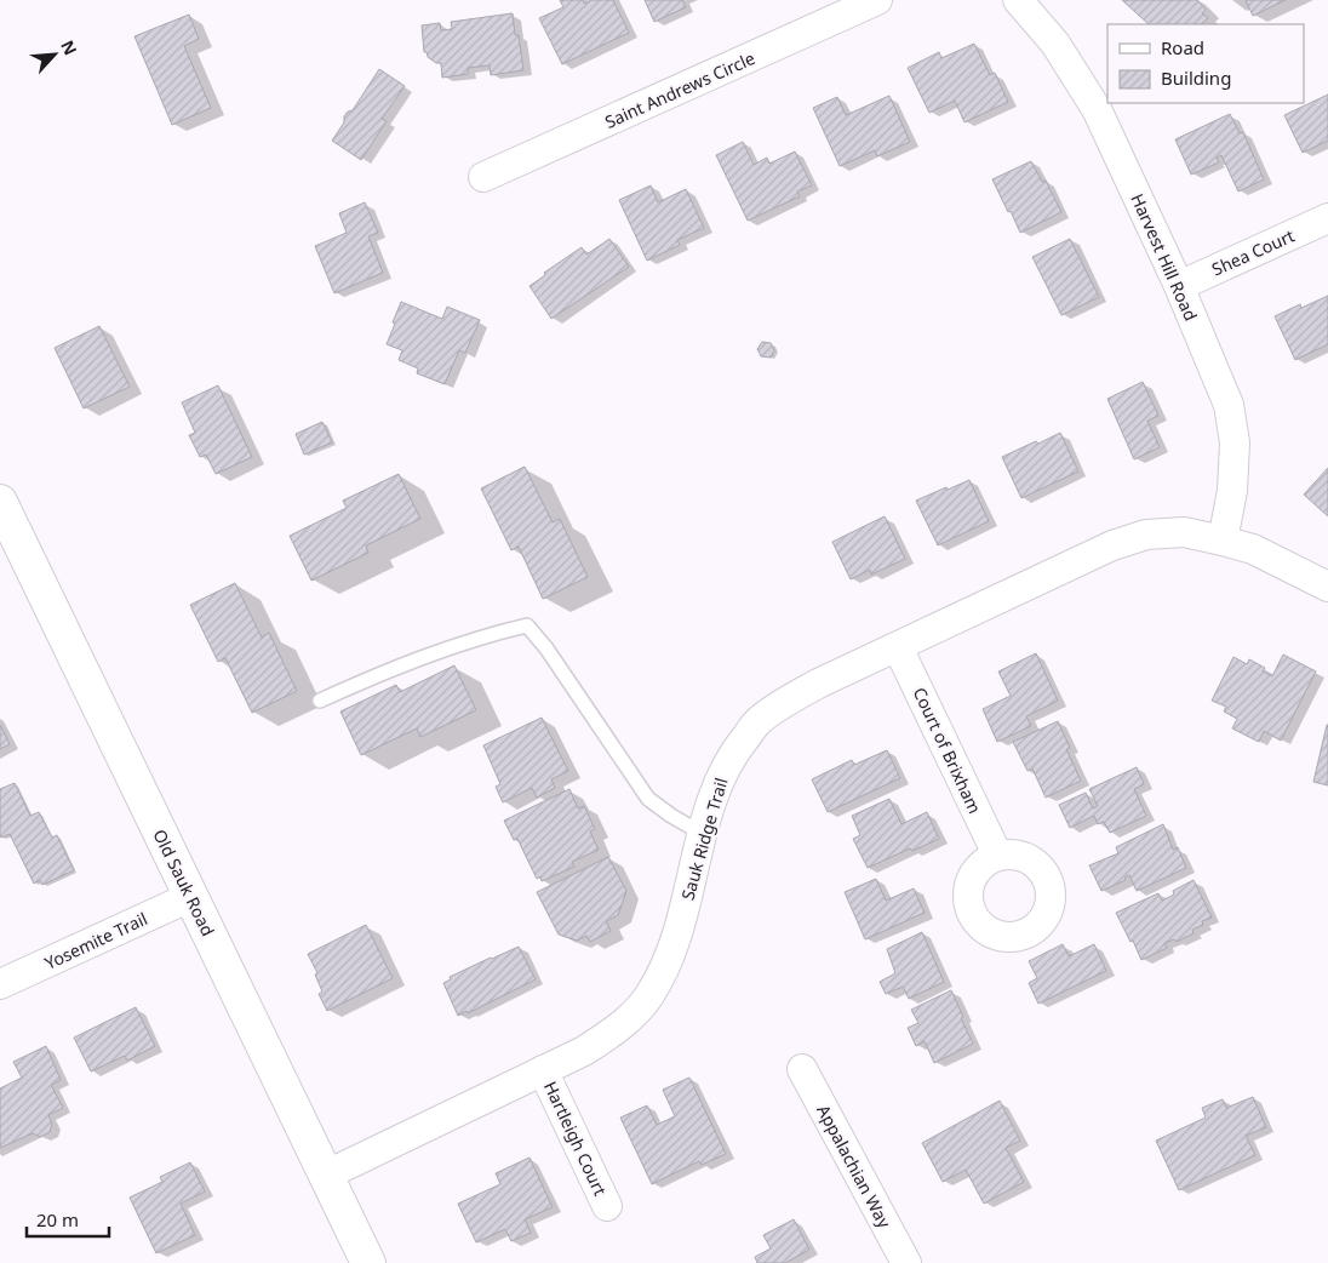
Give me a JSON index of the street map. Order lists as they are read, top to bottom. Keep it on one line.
{"streets":{"street":["Saint Andrews Circle","Shea Court","Harvest Hill Road","Court of Brixham","Sauk Ridge Trail","Old Sauk Road","Yosemite Trail","Hartleigh Court","Appalachian Way"]},"crossings":[["Shea Court","Harvest Hill Road"],["Harvest Hill Road","Sauk Ridge Trail"],["Court of Brixham","Sauk Ridge Trail"],["Sauk Ridge Trail","Old Sauk Road"],["Sauk Ridge Trail","Hartleigh Court"],["Old Sauk Road","Yosemite Trail"]],"legend":["Road","Building"],"scale_bar":"20 m","north":"top right"}
